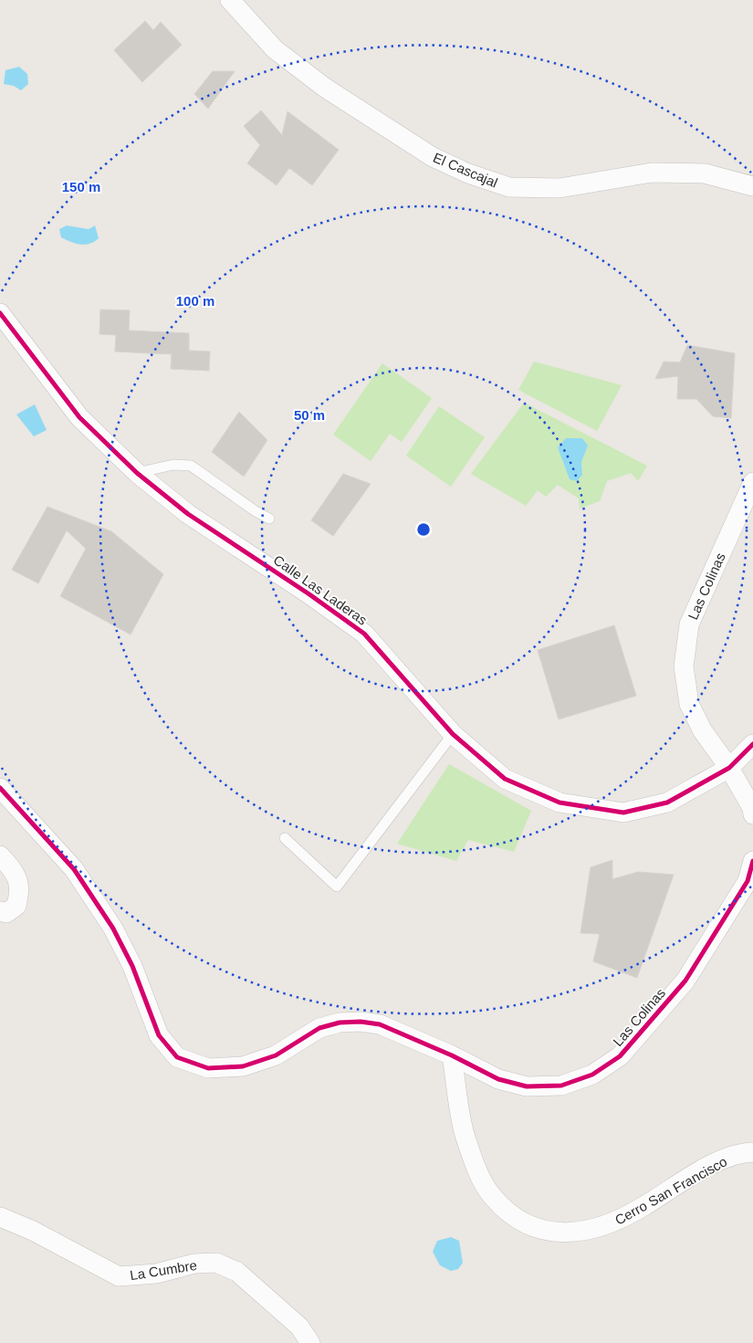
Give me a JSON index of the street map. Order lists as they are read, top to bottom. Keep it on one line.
{"streets":{"street":["El Cascajal","Las Colinas","Calle Las Laderas","Cerro San Francisco","La Cumbre"]},"crossings":[["Las Colinas","Calle Las Laderas"],["Las Colinas","Cerro San Francisco"]],"rings":["150 m","100 m","50 m"]}
